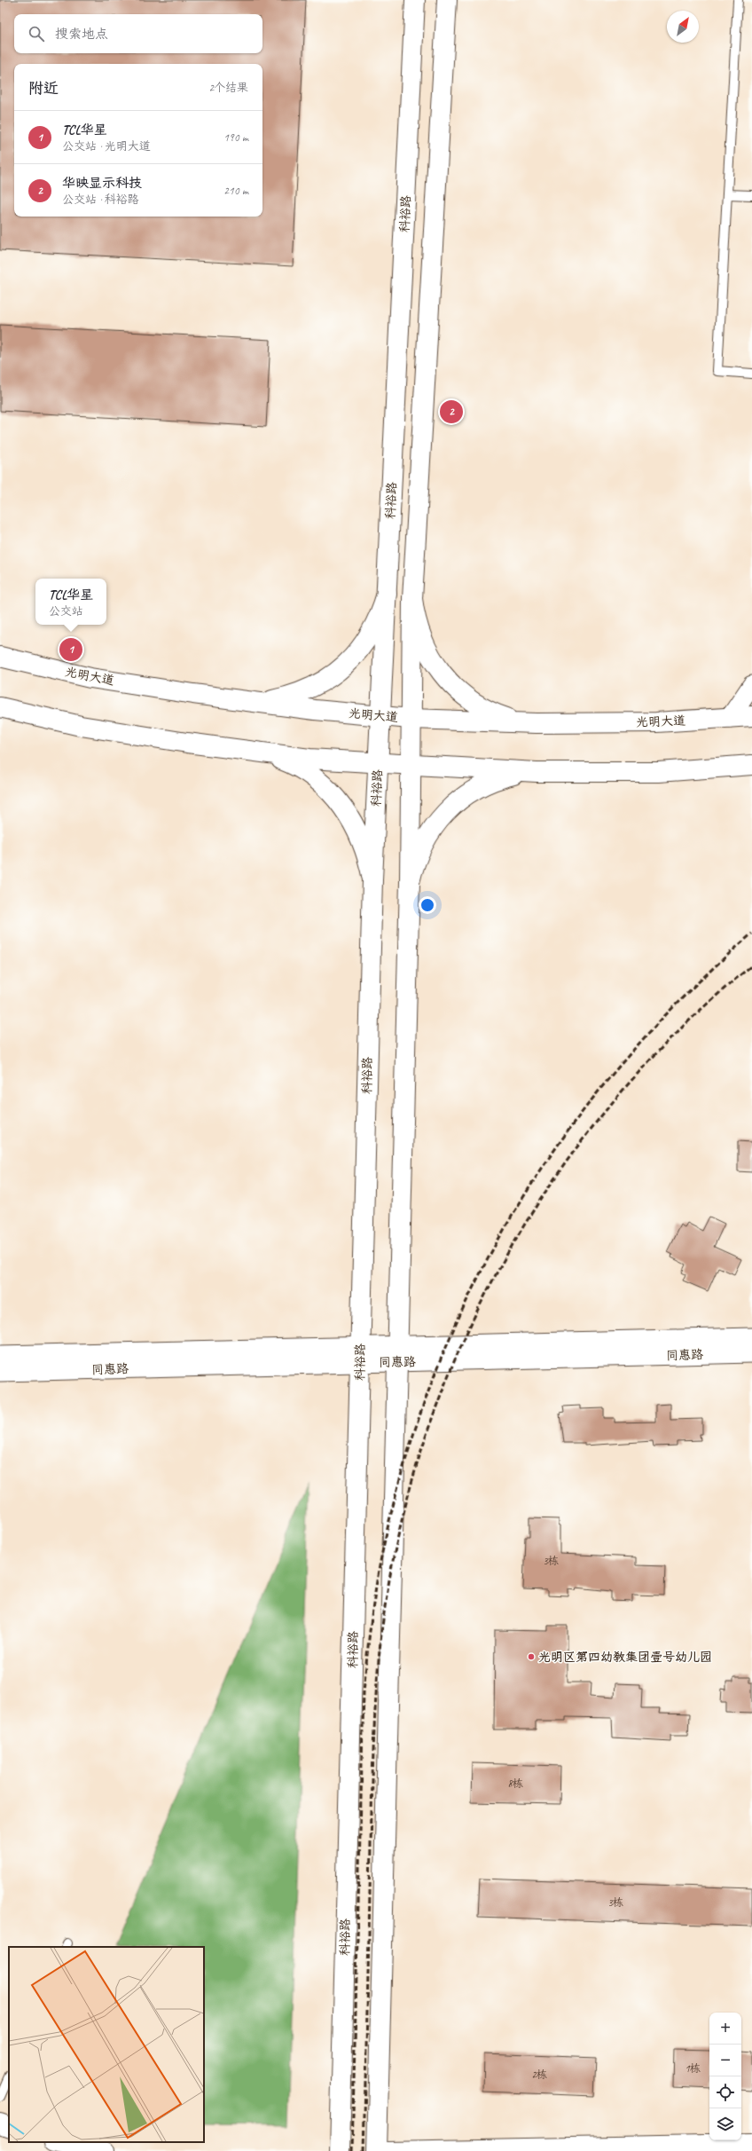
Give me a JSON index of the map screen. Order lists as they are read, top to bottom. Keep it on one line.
{"streets":{"main road":["科裕路","光明大道"],"street":["同惠路"]},"crossings":[["科裕路","光明大道"],["科裕路","同惠路"]],"places":["光明区第四幼教集团壹号幼儿园"],"house_numbers":["3栋","8栋","3栋","1栋","2栋"],"north":"top right","page":{"search":"搜索地点","heading":["附近","2个结果"],"list":[{"mark":"1","name":"TCL华星","note":"公交站 · 光明大道","value":"190 m"},{"mark":"2","name":"华映显示科技","note":"公交站 · 科裕路","value":"210 m"}],"pins":["2","1"],"popup":["TCL华星","公交站"],"map_buttons":["+","−"]}}
